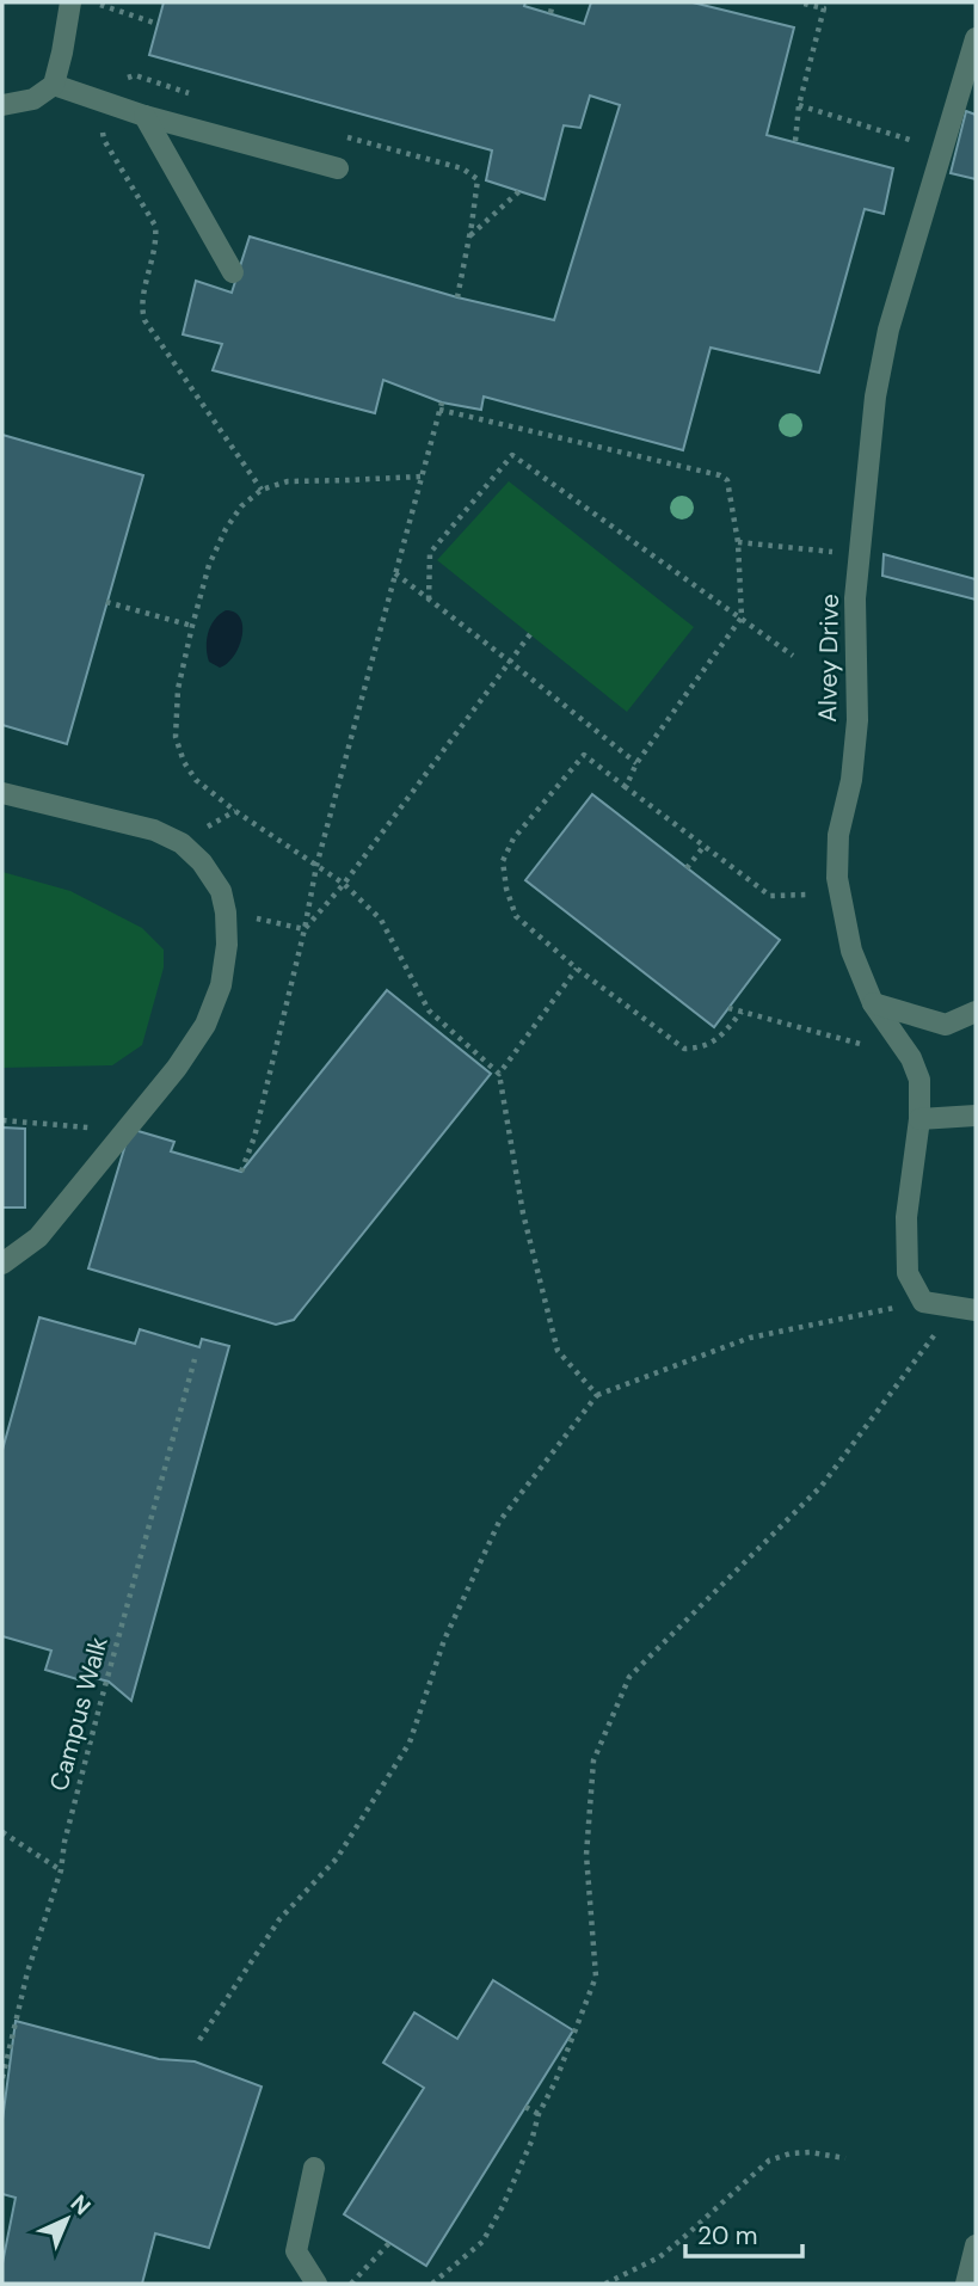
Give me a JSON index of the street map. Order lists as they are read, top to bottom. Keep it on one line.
{"streets":{"street":["Alvey Drive"],"path":["Campus Walk"]},"scale_bar":"20 m","north":"top right"}
